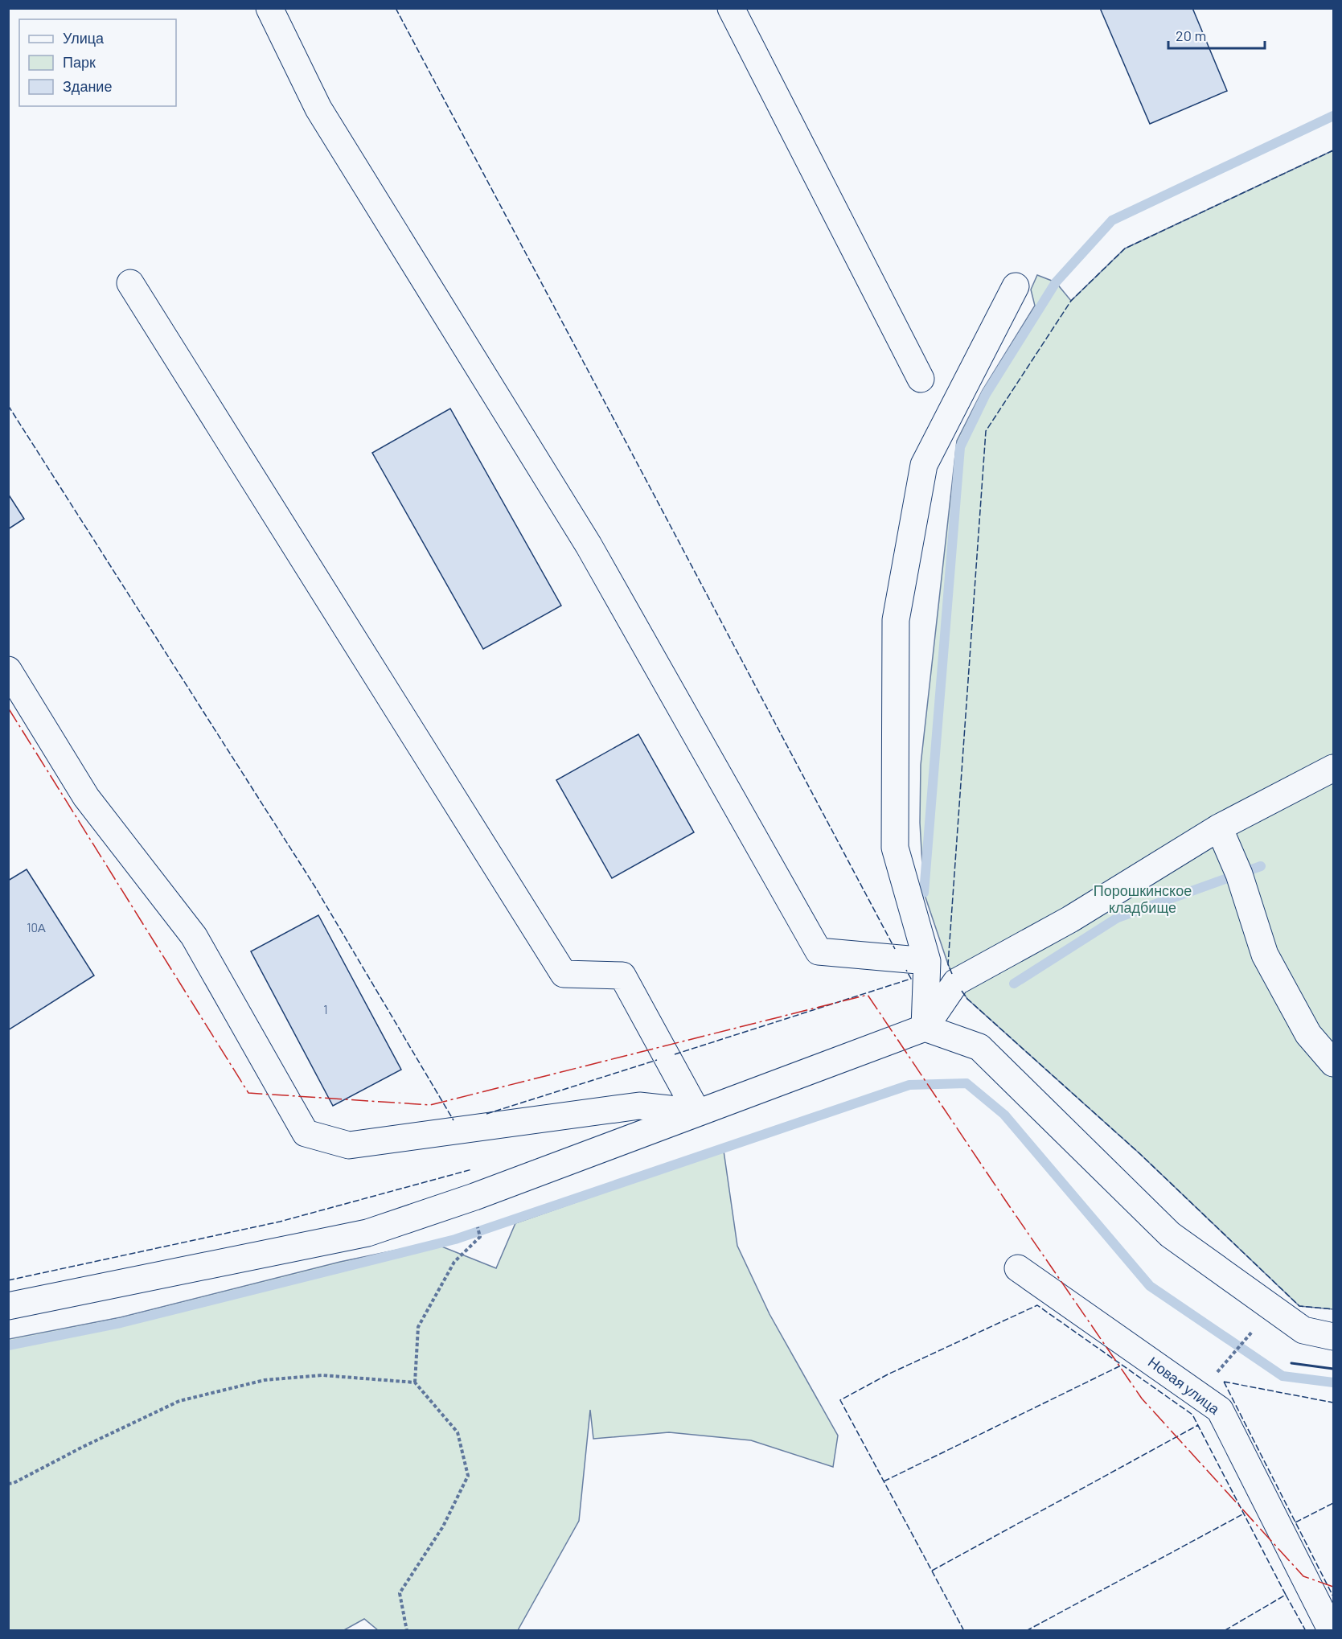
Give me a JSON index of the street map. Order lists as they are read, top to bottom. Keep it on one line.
{"streets":{"street":["Новая улица"]},"parks":["Порошкинское кладбище"],"house_numbers":["10А","1"],"legend":["Улица","Парк","Здание"],"scale_bar":"20 m"}
